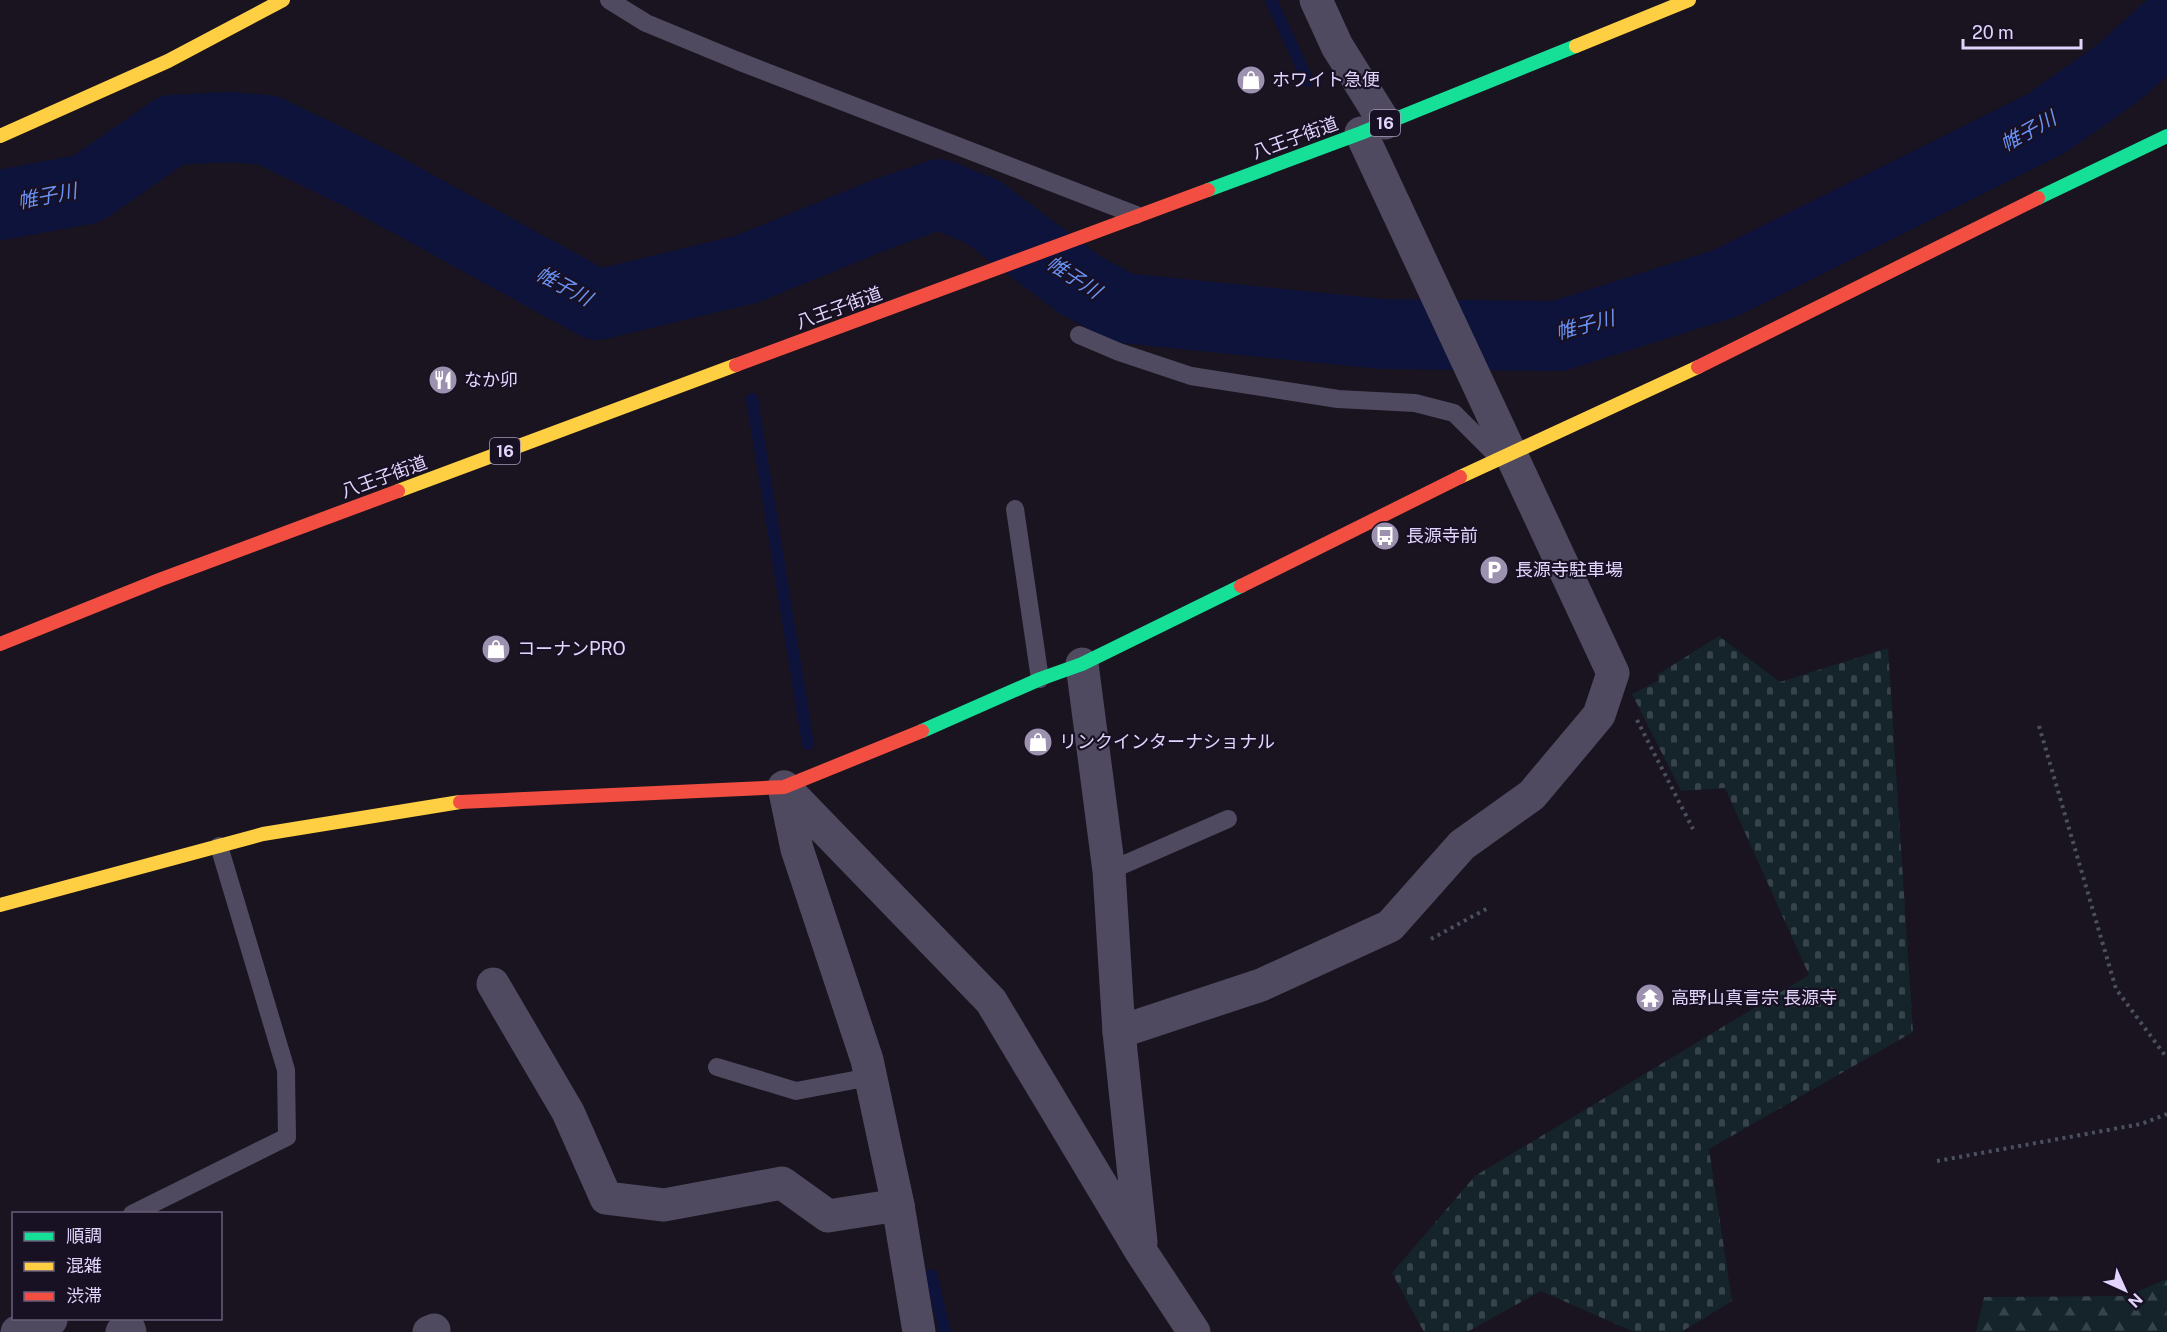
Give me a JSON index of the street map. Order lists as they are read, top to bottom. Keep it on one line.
{"streets":{"main road":["16","八王子街道"]},"water":["帷子川"],"places":{"shop":["ホワイト急便","コーナンPRO","リンクインターナショナル"],"restaurant":["なか卯"],"bus stop":["長源寺前"],"parking":["長源寺駐車場"],"temple":["高野山真言宗 長源寺"]},"legend":["順調","混雑","渋滞"],"scale_bar":"20 m","north":"bottom right"}
